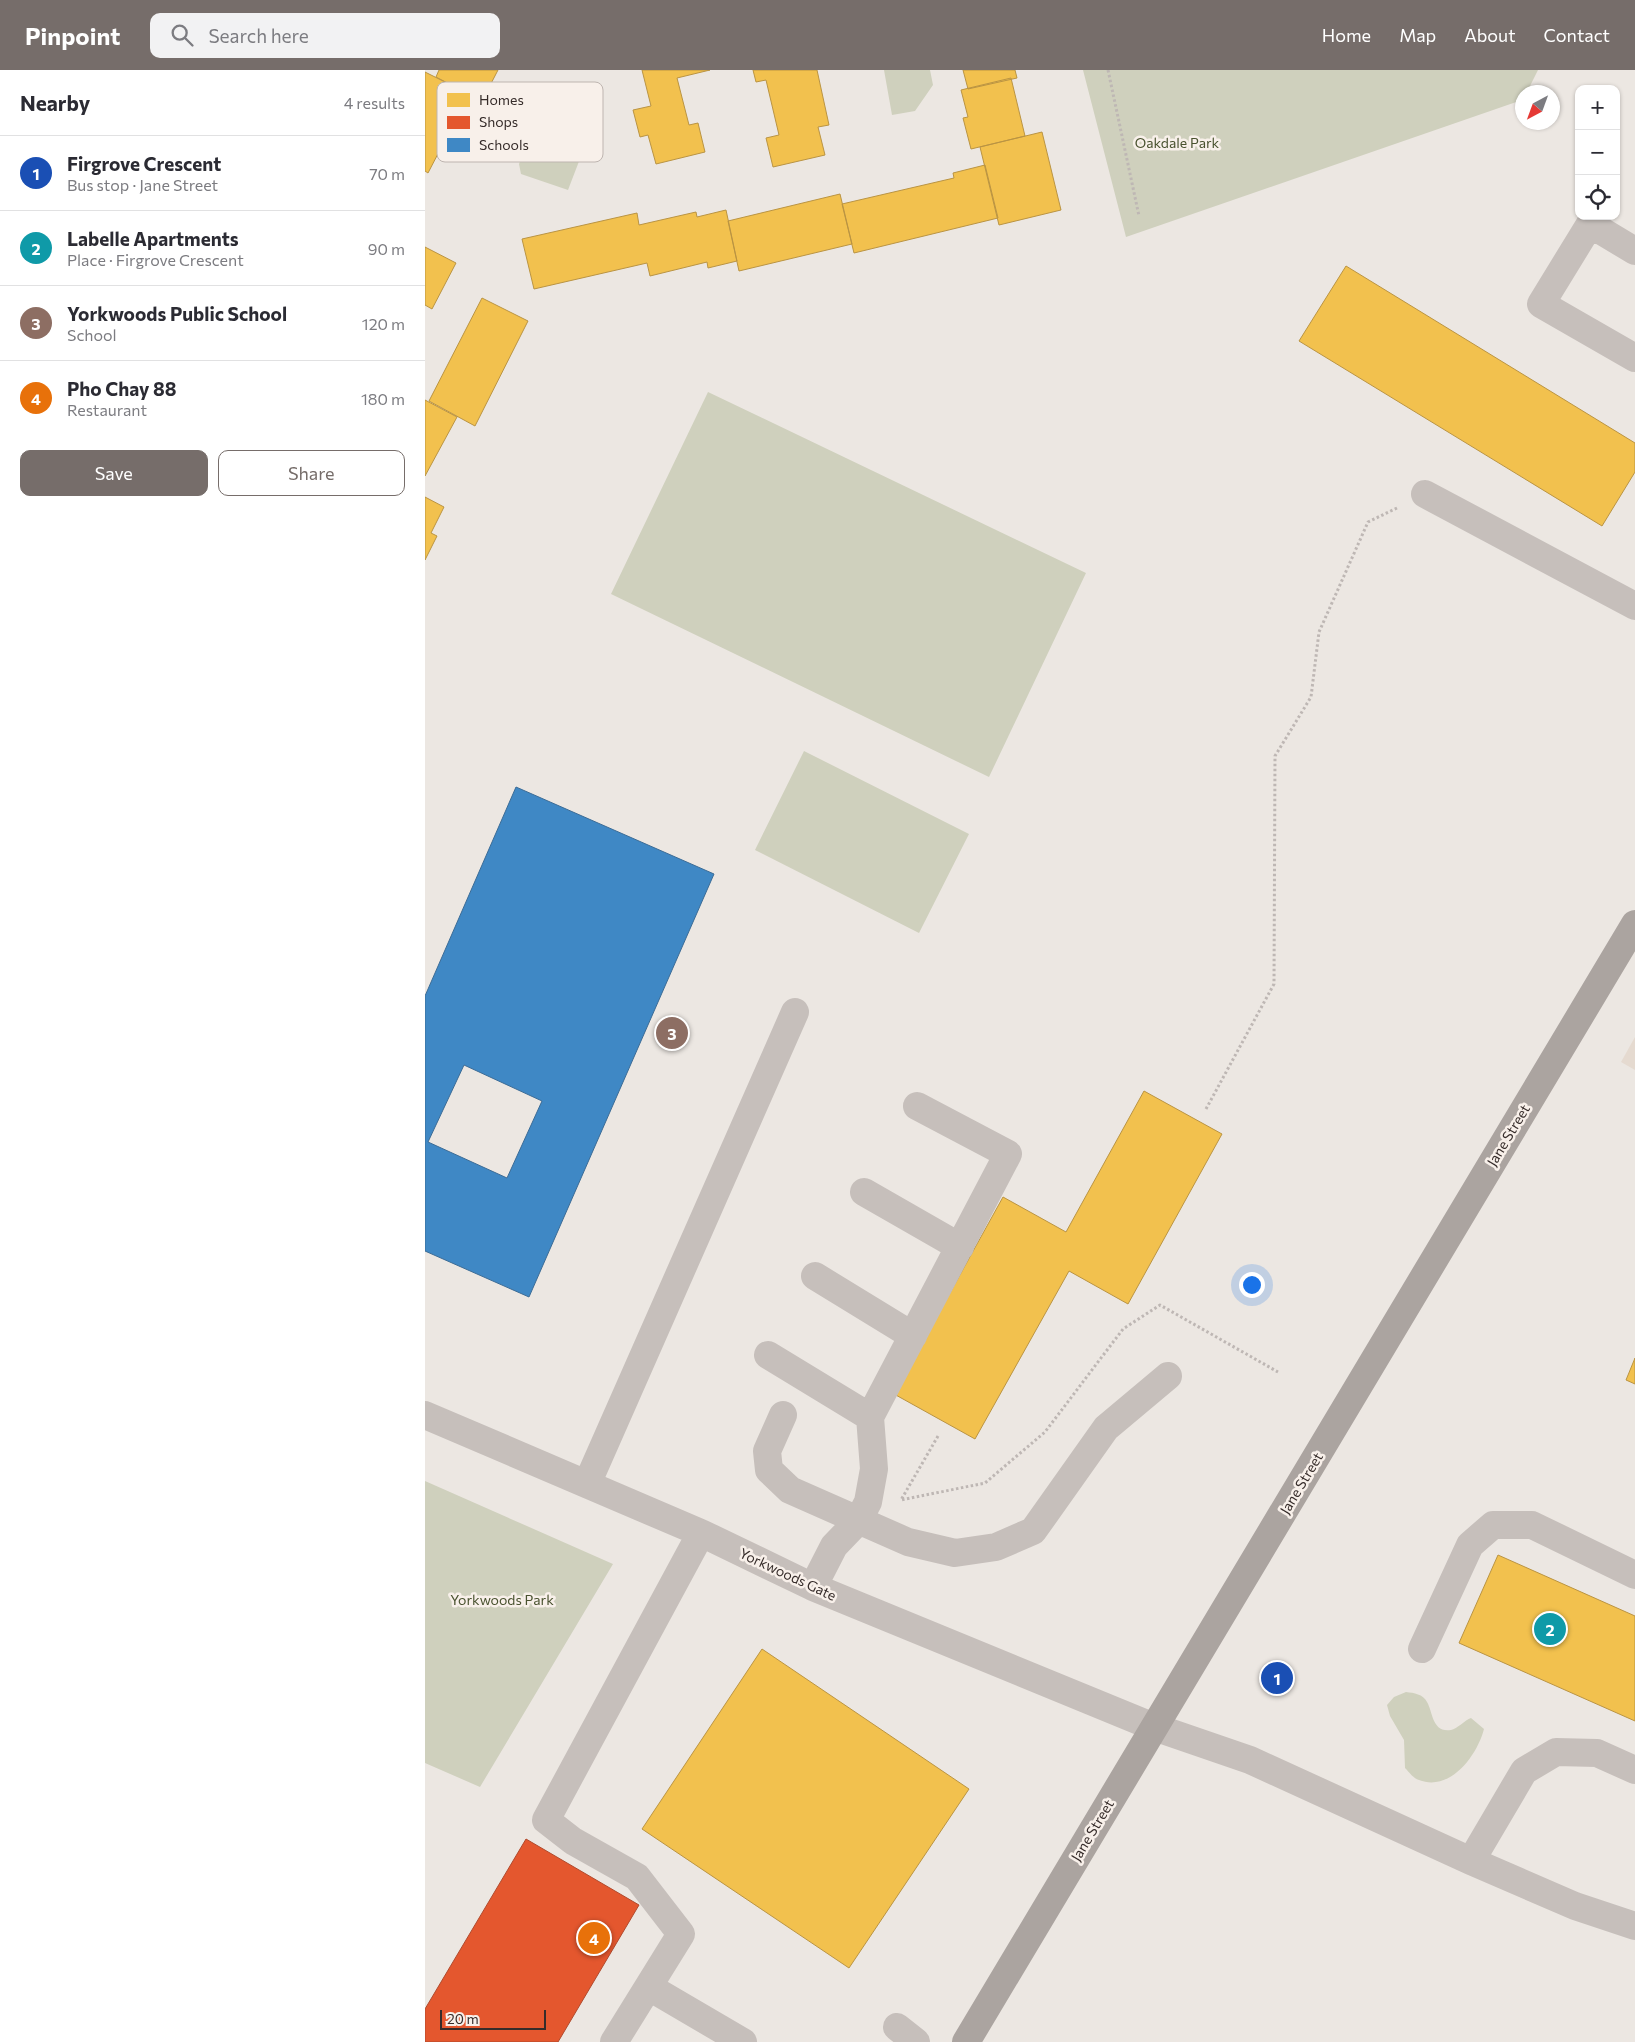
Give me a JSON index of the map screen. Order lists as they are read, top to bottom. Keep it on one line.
{"streets":{"main road":["Jane Street"],"street":["Yorkwoods Gate"]},"crossings":[["Jane Street","Yorkwoods Gate"]],"parks":["Oakdale Park","Yorkwoods Park"],"legend":["Homes","Shops","Schools"],"scale_bar":"20 m","north":"bottom left","page":{"header":"Pinpoint","search":"Search here","nav":["Home","Map","About","Contact"],"heading":["Nearby","4 results"],"map_buttons":["+","−"],"list":[{"mark":"1","name":"Firgrove Crescent","note":"Bus stop · Jane Street","value":"70 m"},{"mark":"2","name":"Labelle Apartments","note":"Place · Firgrove Crescent","value":"90 m"},{"mark":"3","name":"Yorkwoods Public School","note":"School","value":"120 m"},{"mark":"4","name":"Pho Chay 88","note":"Restaurant","value":"180 m"}],"buttons":["Save","Share"],"pins":["3","2","1","4"],"scale":"20 m"}}
